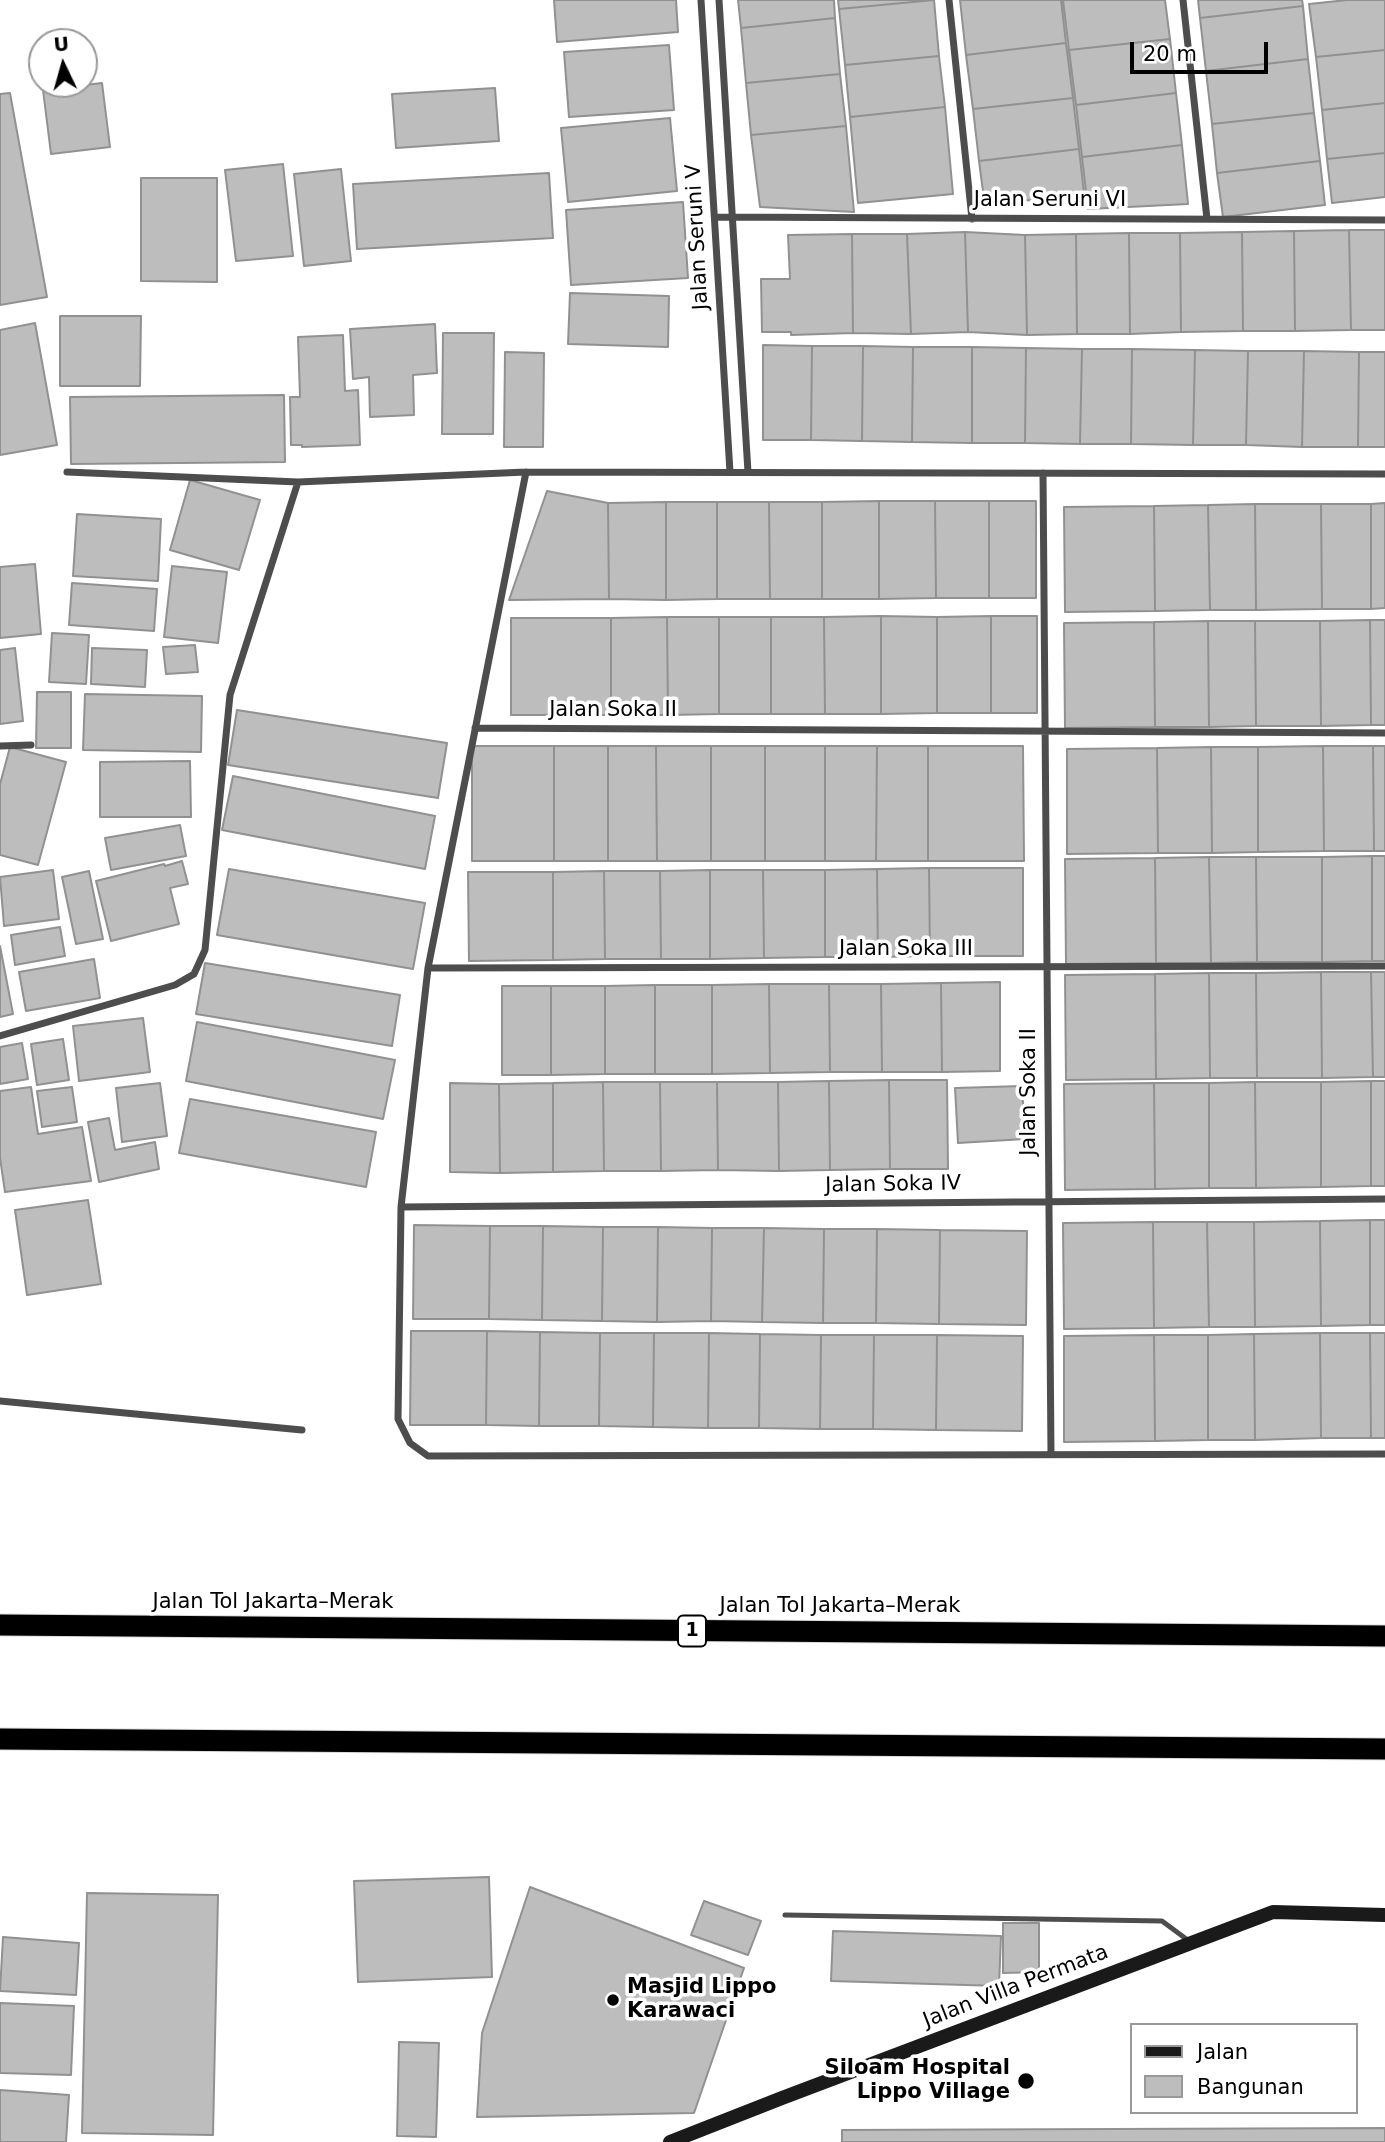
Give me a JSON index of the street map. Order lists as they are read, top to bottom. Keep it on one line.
{"streets":{"highway":["Jalan Tol Jakarta–Merak","1"],"street":["Jalan Seruni VI","Jalan Seruni V","Jalan Soka II","Jalan Soka III","Jalan Soka IV","Jalan Villa Permata"]},"crossings":[["Jalan Seruni VI","Jalan Seruni V"],["Jalan Soka II","Jalan Soka III"],["Jalan Soka II","Jalan Soka IV"]],"places":["Masjid Lippo Karawaci","Siloam Hospital Lippo Village"],"legend":["Jalan","Bangunan"],"scale_bar":"20 m","north":"top"}
